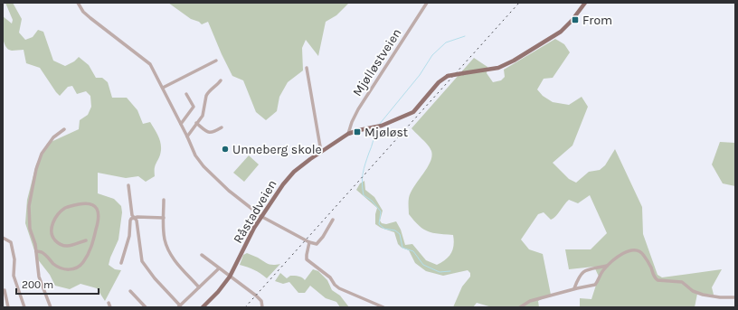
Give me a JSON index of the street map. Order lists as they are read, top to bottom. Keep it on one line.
{"streets":{"main road":["Råstadveien"],"street":["Mjølløstveien"]},"crossings":[["Mjølløstveien","Råstadveien"]],"places":{"transit":["From","Mjøløst"],"other":["Unneberg skole"]},"scale_bar":"200 m"}
